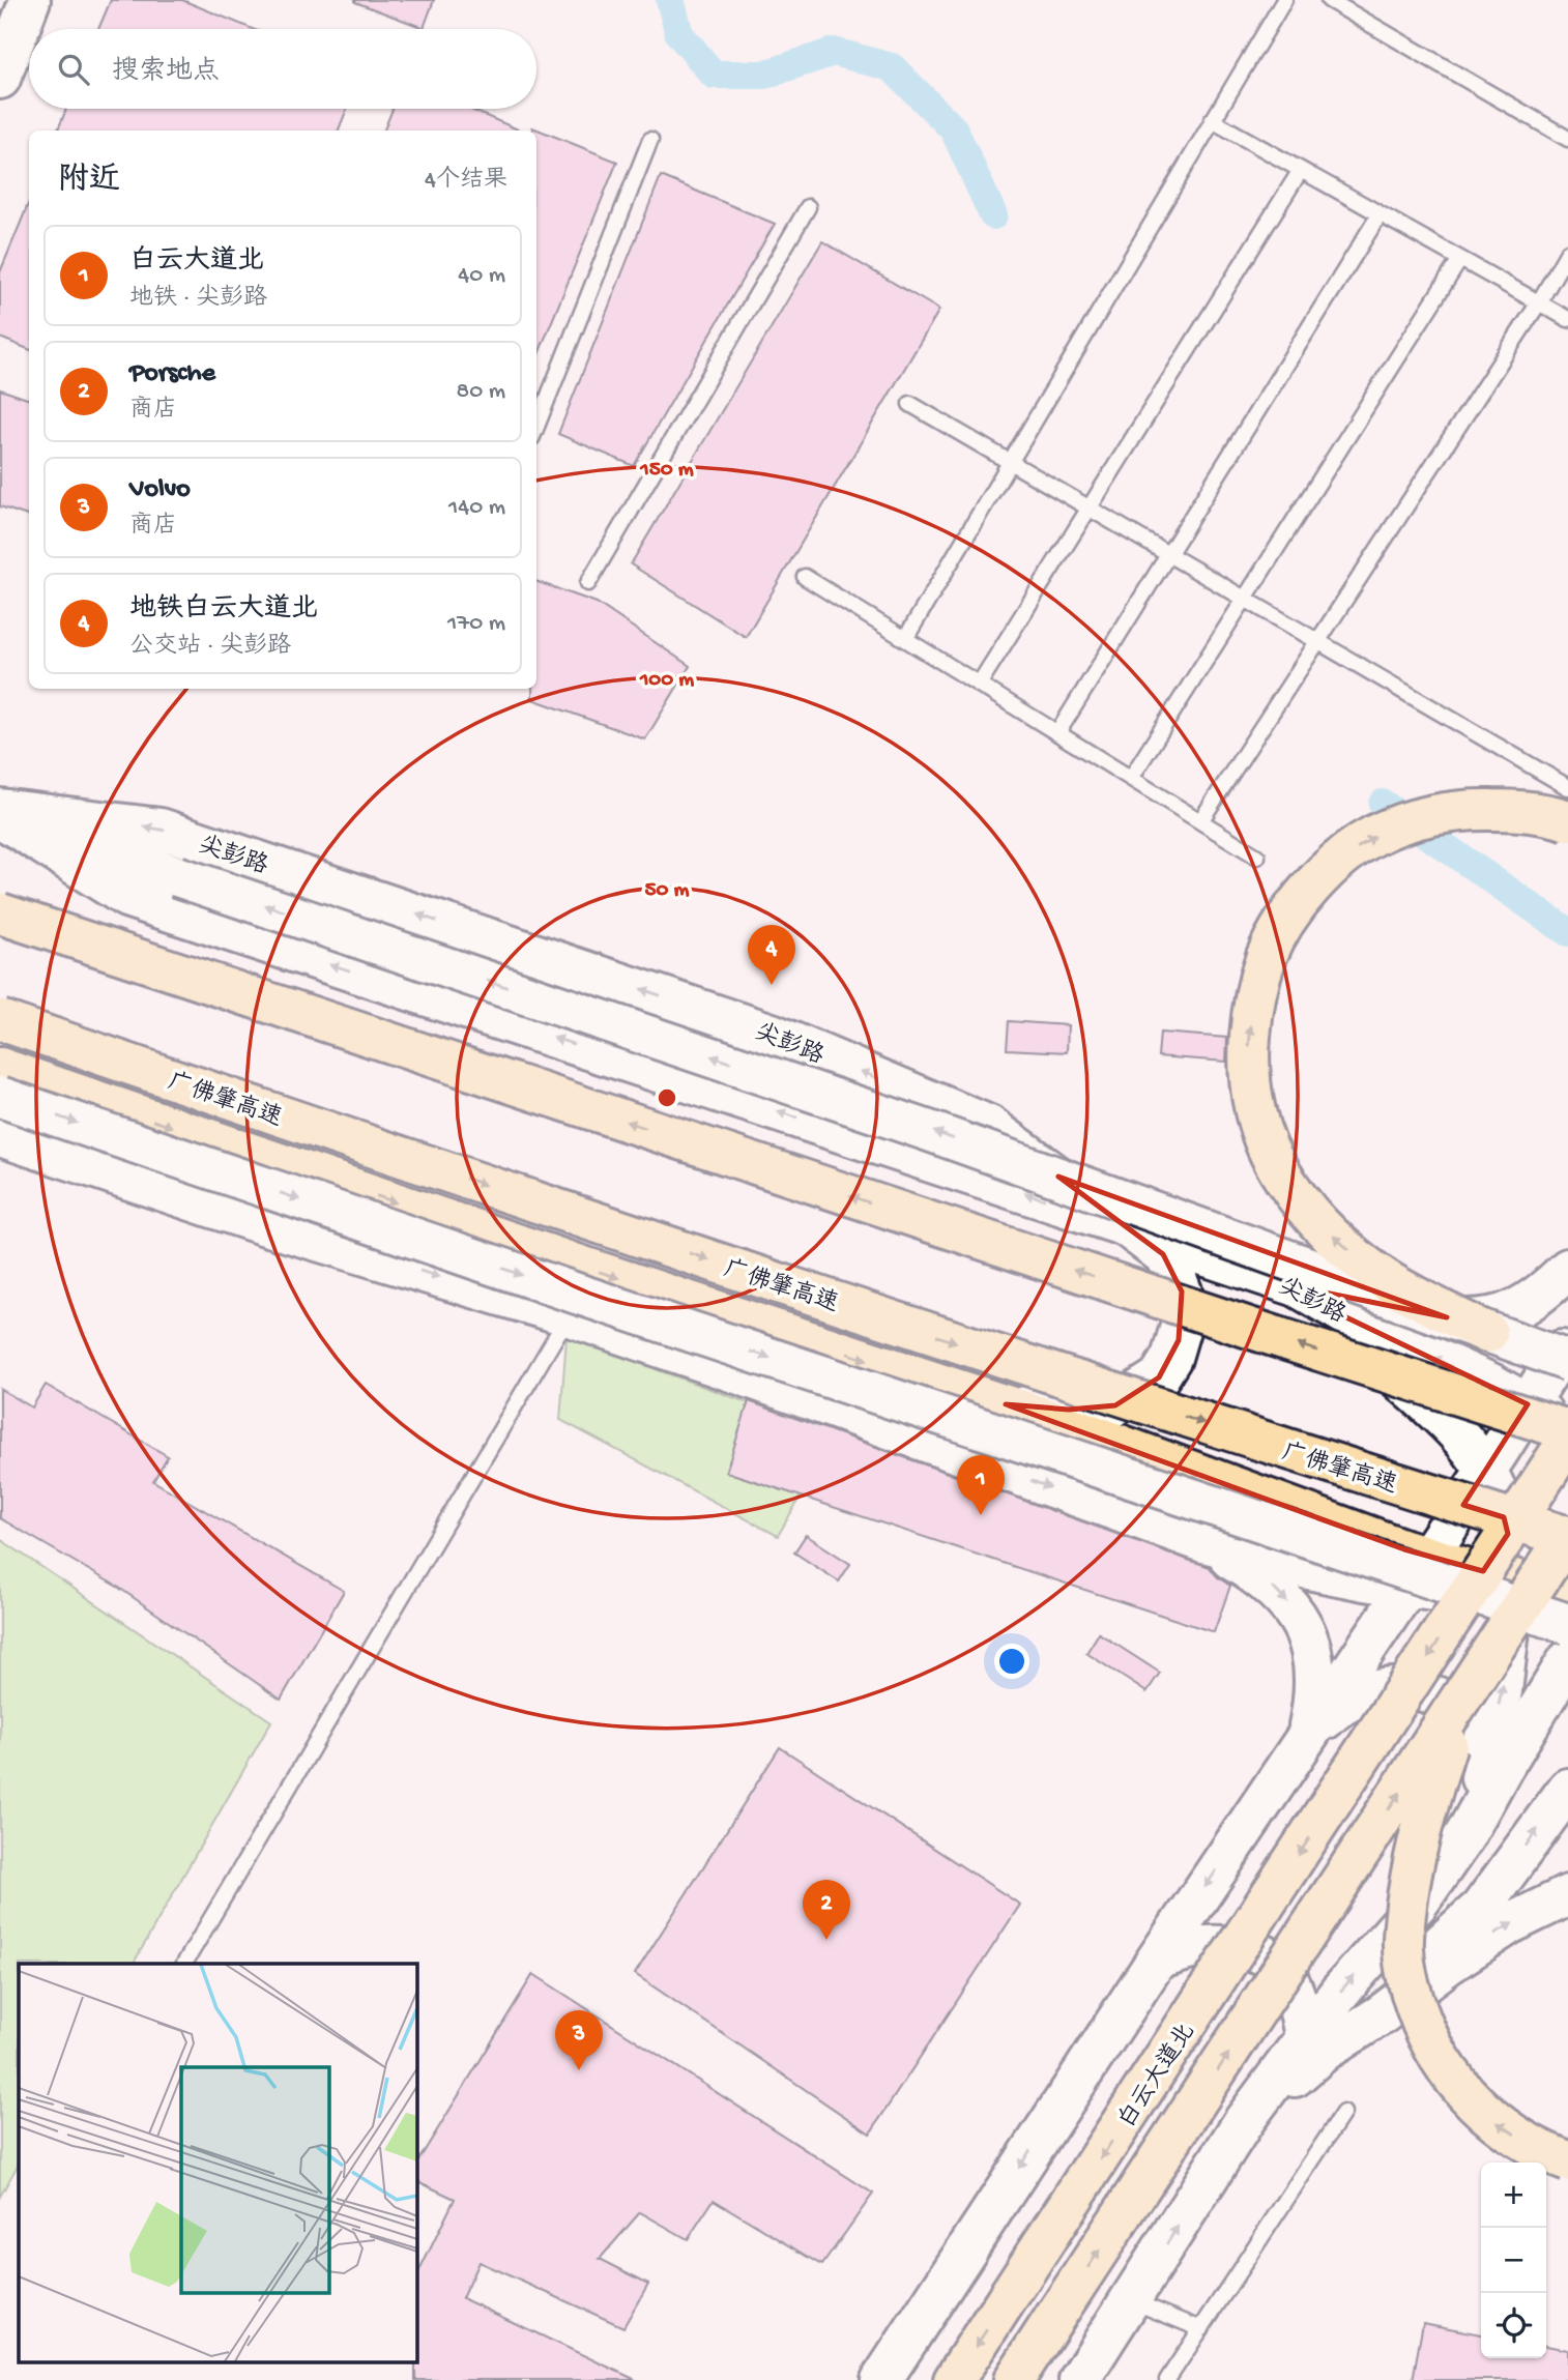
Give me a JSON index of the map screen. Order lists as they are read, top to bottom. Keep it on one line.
{"streets":{"highway":["广佛肇高速","白云大道北"],"street":["尖彭路"]},"crossings":[["尖彭路","白云大道北"]],"page":{"search":"搜索地点","heading":["附近","4个结果"],"list":[{"mark":"1","name":"白云大道北","note":"地铁 · 尖彭路","value":"40 m"},{"mark":"2","name":"Porsche","note":"商店","value":"80 m"},{"mark":"3","name":"Volvo","note":"商店","value":"140 m"},{"mark":"4","name":"地铁白云大道北","note":"公交站 · 尖彭路","value":"170 m"}],"pins":["4","1","2","3"],"map_buttons":["+","−"]},"rings":["150 m","100 m","50 m"]}
